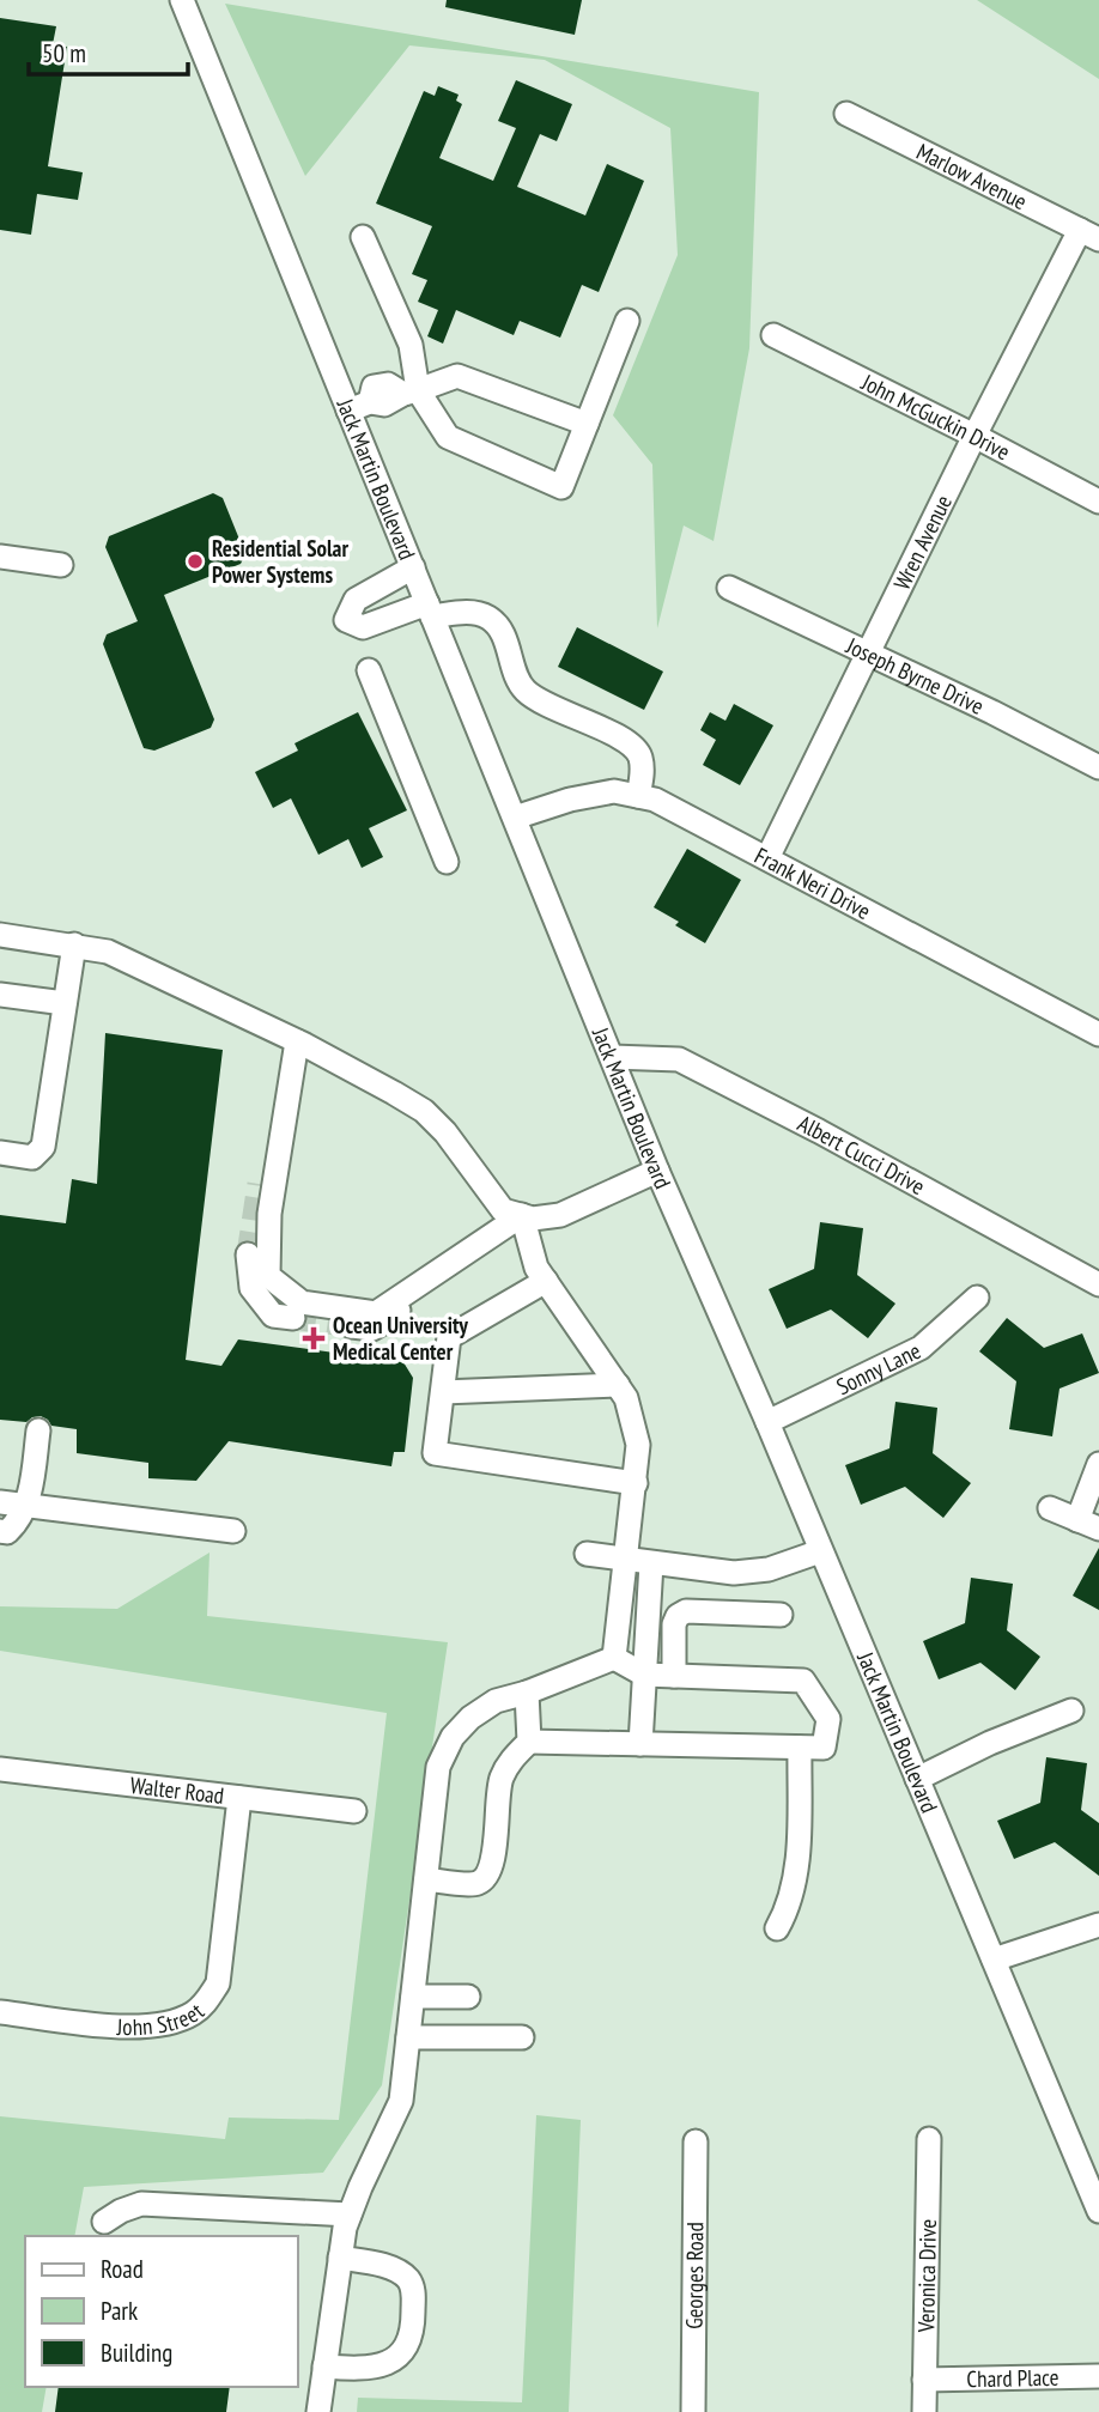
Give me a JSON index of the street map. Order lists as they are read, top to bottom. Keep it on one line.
{"streets":{"street":["Marlow Avenue","John McGuckin Drive","Jack Martin Boulevard","Wren Avenue","Joseph Byrne Drive","Frank Neri Drive","Albert Cucci Drive","Sonny Lane","Walter Road","John Street","Veronica Drive","Georges Road","Chard Place"]},"crossings":[["Marlow Avenue","Wren Avenue"],["John McGuckin Drive","Wren Avenue"],["Jack Martin Boulevard","Frank Neri Drive"],["Jack Martin Boulevard","Albert Cucci Drive"],["Jack Martin Boulevard","Sonny Lane"],["Wren Avenue","Joseph Byrne Drive"],["Wren Avenue","Frank Neri Drive"],["Walter Road","John Street"],["Veronica Drive","Chard Place"]],"places":{"other":["Residential Solar Power Systems"],"health":["Ocean University Medical Center"]},"legend":["Road","Park","Building"],"scale_bar":"50 m"}
